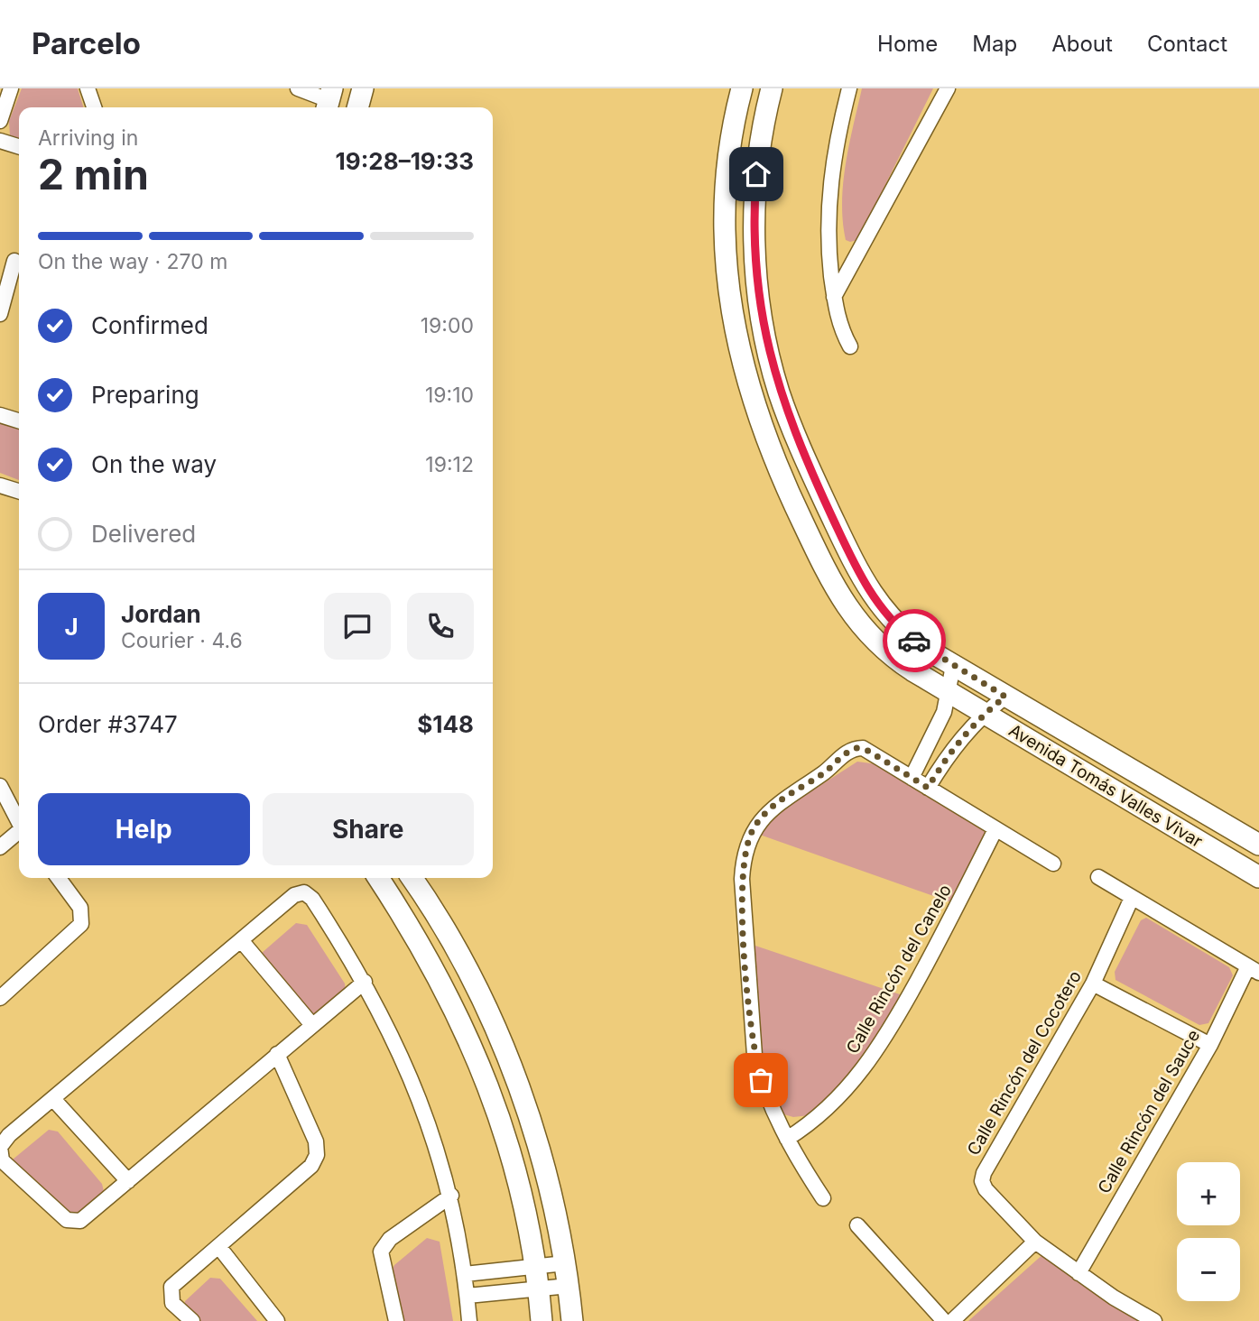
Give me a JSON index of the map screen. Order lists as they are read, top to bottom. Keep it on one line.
{"streets":{"main road":["Avenida Tomás Valles Vivar"],"street":["Calle Rincón del Canelo","Calle Rincón del Cocotero","Calle Rincón del Sauce"]},"crossings":[["Calle Rincón del Cocotero","Calle Rincón del Sauce"]],"page":{"header":"Parcelo","nav":["Home","Map","About","Contact"],"heading":["2 min","Arriving in","19:28–19:33"],"panel":["Jordan","Courier · 4.6","Order #3747","$148"],"bar":"On the way · 270 m","list":[["Confirmed","19:00"],["Preparing","19:10"],["On the way","19:12"],"Delivered"],"round":"J","buttons":["Help","Share"],"map_buttons":["+","−"]}}
